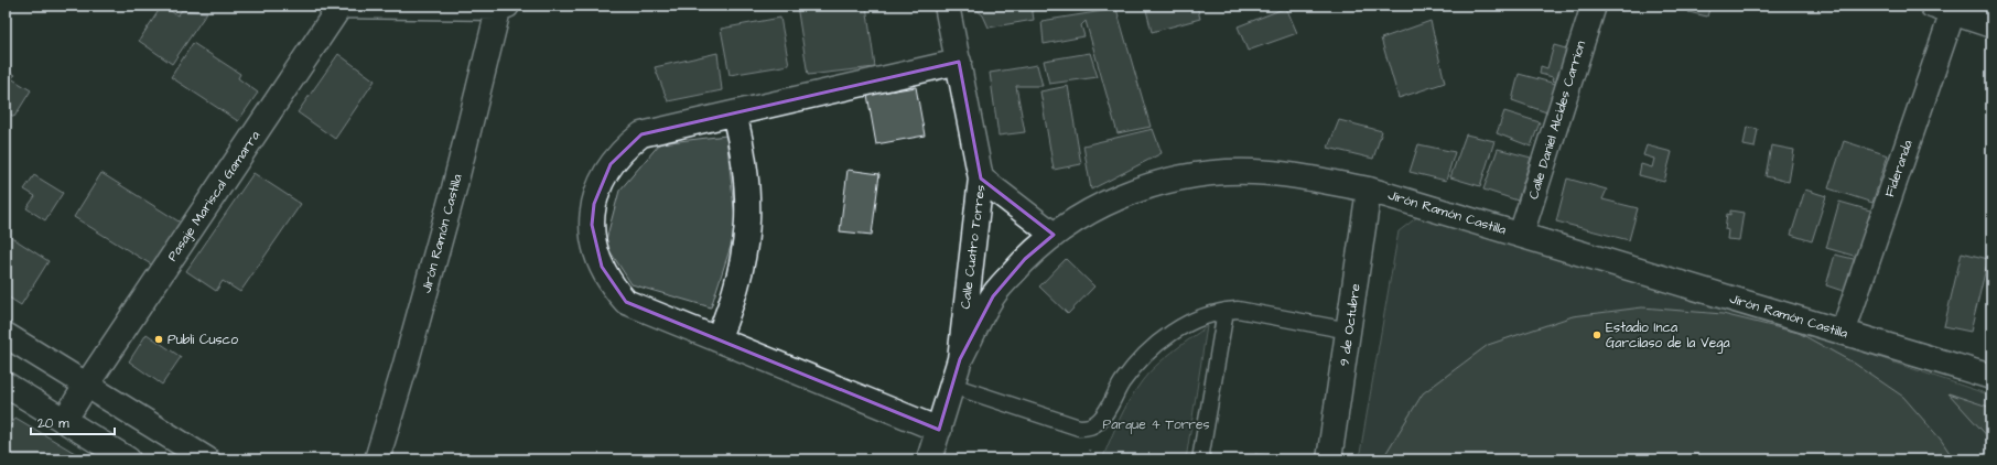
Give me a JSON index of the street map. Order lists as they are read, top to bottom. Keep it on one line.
{"streets":{"street":["Calle Daniel Alcides Carrion","Fideranda","Pasaje Mariscal Gamarra","Jirón Ramón Castilla","Calle Cuatro Torres","9 de Octubre"]},"crossings":[["Calle Daniel Alcides Carrion","Jirón Ramón Castilla"],["Fideranda","Jirón Ramón Castilla"],["Jirón Ramón Castilla","Calle Cuatro Torres"],["Jirón Ramón Castilla","9 de Octubre"]],"parks":["Parque 4 Torres"],"places":["Estadio Inca Garcilaso de la Vega","Publi Cusco"],"scale_bar":"20 m"}
